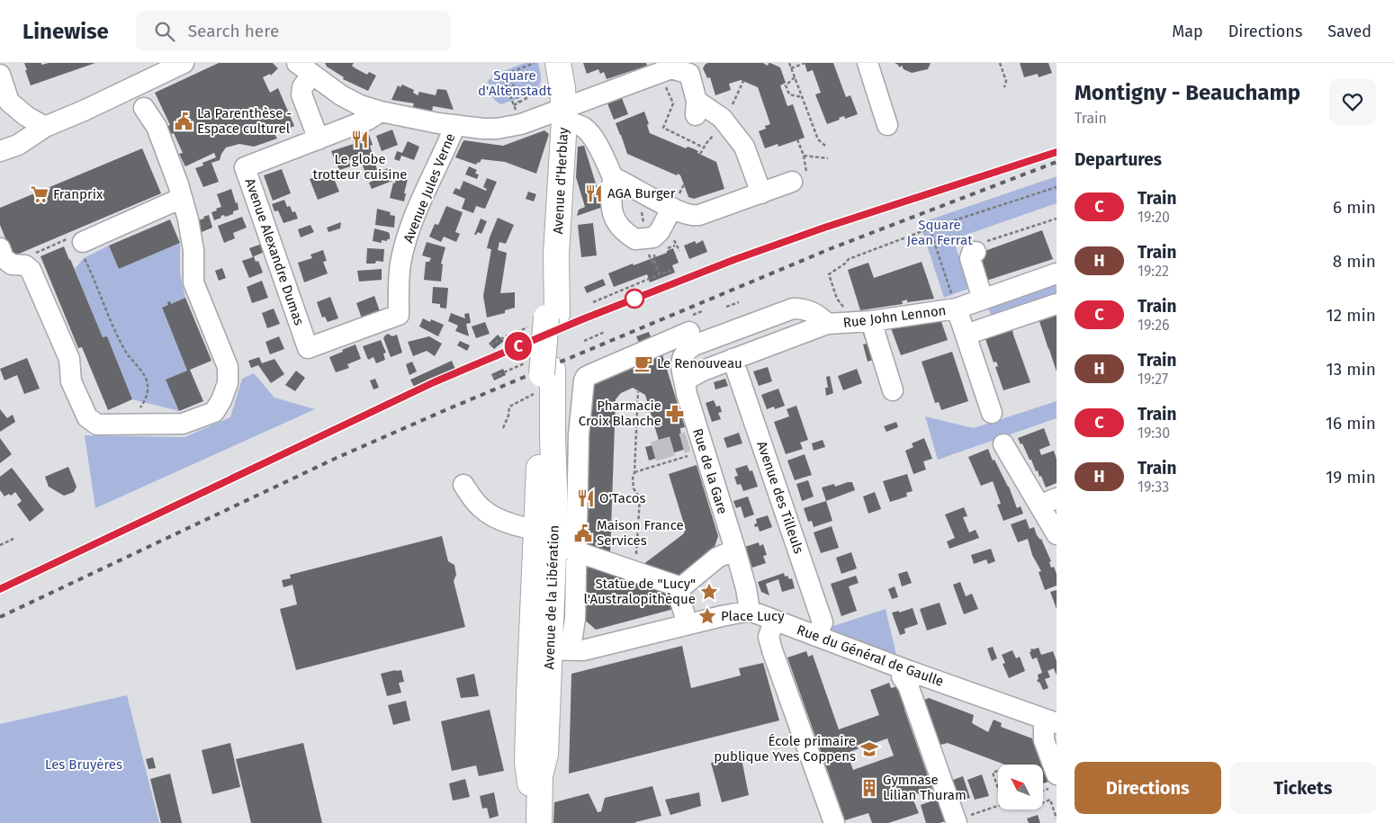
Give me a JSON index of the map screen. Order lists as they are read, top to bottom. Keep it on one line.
{"streets":{"main road":["Avenue d'Herblay","Avenue de la Libération"],"street":["Avenue Jules Verne","Avenue Alexandre Dumas","Rue John Lennon","Rue de la Gare","Avenue des Tilleuls","Rue du Général de Gaulle"]},"crossings":[["Avenue d'Herblay","Avenue de la Libération"],["Avenue Jules Verne","Avenue Alexandre Dumas"],["Rue John Lennon","Rue de la Gare"],["Rue John Lennon","Avenue des Tilleuls"],["Rue de la Gare","Rue du Général de Gaulle"],["Avenue des Tilleuls","Rue du Général de Gaulle"],["Avenue de la Libération","Rue du Général de Gaulle"]],"parks":["Square d'Altenstadt","Square Jean Ferrat","Les Bruyères"],"places":{"public building":["La Parenthèse - Espace culturel","Maison France Services"],"restaurant":["Le globe trotteur cuisine","AGA Burger","O'Tacos"],"supermarket":["Franprix"],"cafe":["Le Renouveau"],"pharmacy":["Pharmacie Croix Blanche"],"place":["Statue de \"Lucy\" l'Australopithèque","Place Lucy"],"school or university":["École primaire publique Yves Coppens"],"building":["Gymnase Lilian Thuram"]},"north":"top left","page":{"header":"Linewise","search":"Search here","nav":["Map","Directions","Saved"],"on_map":"C","heading":[["Montigny - Beauchamp","Train"],"Departures"],"list":[{"mark":"C","name":"Train","note":"19:20","value":"6 min"},{"mark":"H","name":"Train","note":"19:22","value":"8 min"},{"mark":"C","name":"Train","note":"19:26","value":"12 min"},{"mark":"H","name":"Train","note":"19:27","value":"13 min"},{"mark":"C","name":"Train","note":"19:30","value":"16 min"},{"mark":"H","name":"Train","note":"19:33","value":"19 min"}],"buttons":["Directions","Tickets"]}}
